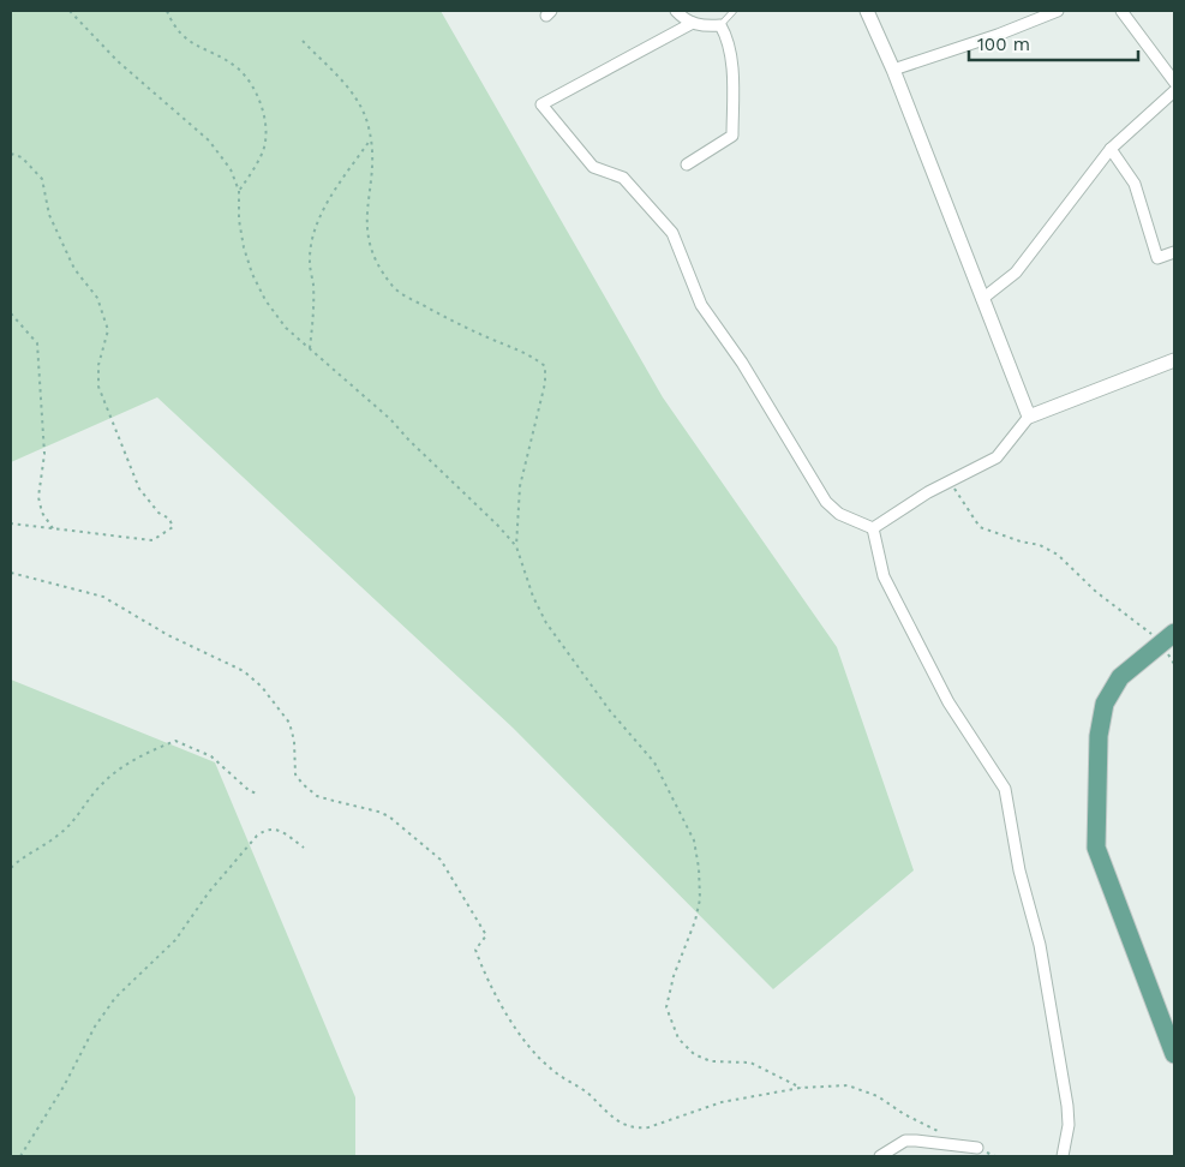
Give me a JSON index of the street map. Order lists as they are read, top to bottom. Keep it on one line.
{"scale_bar":"100 m"}
